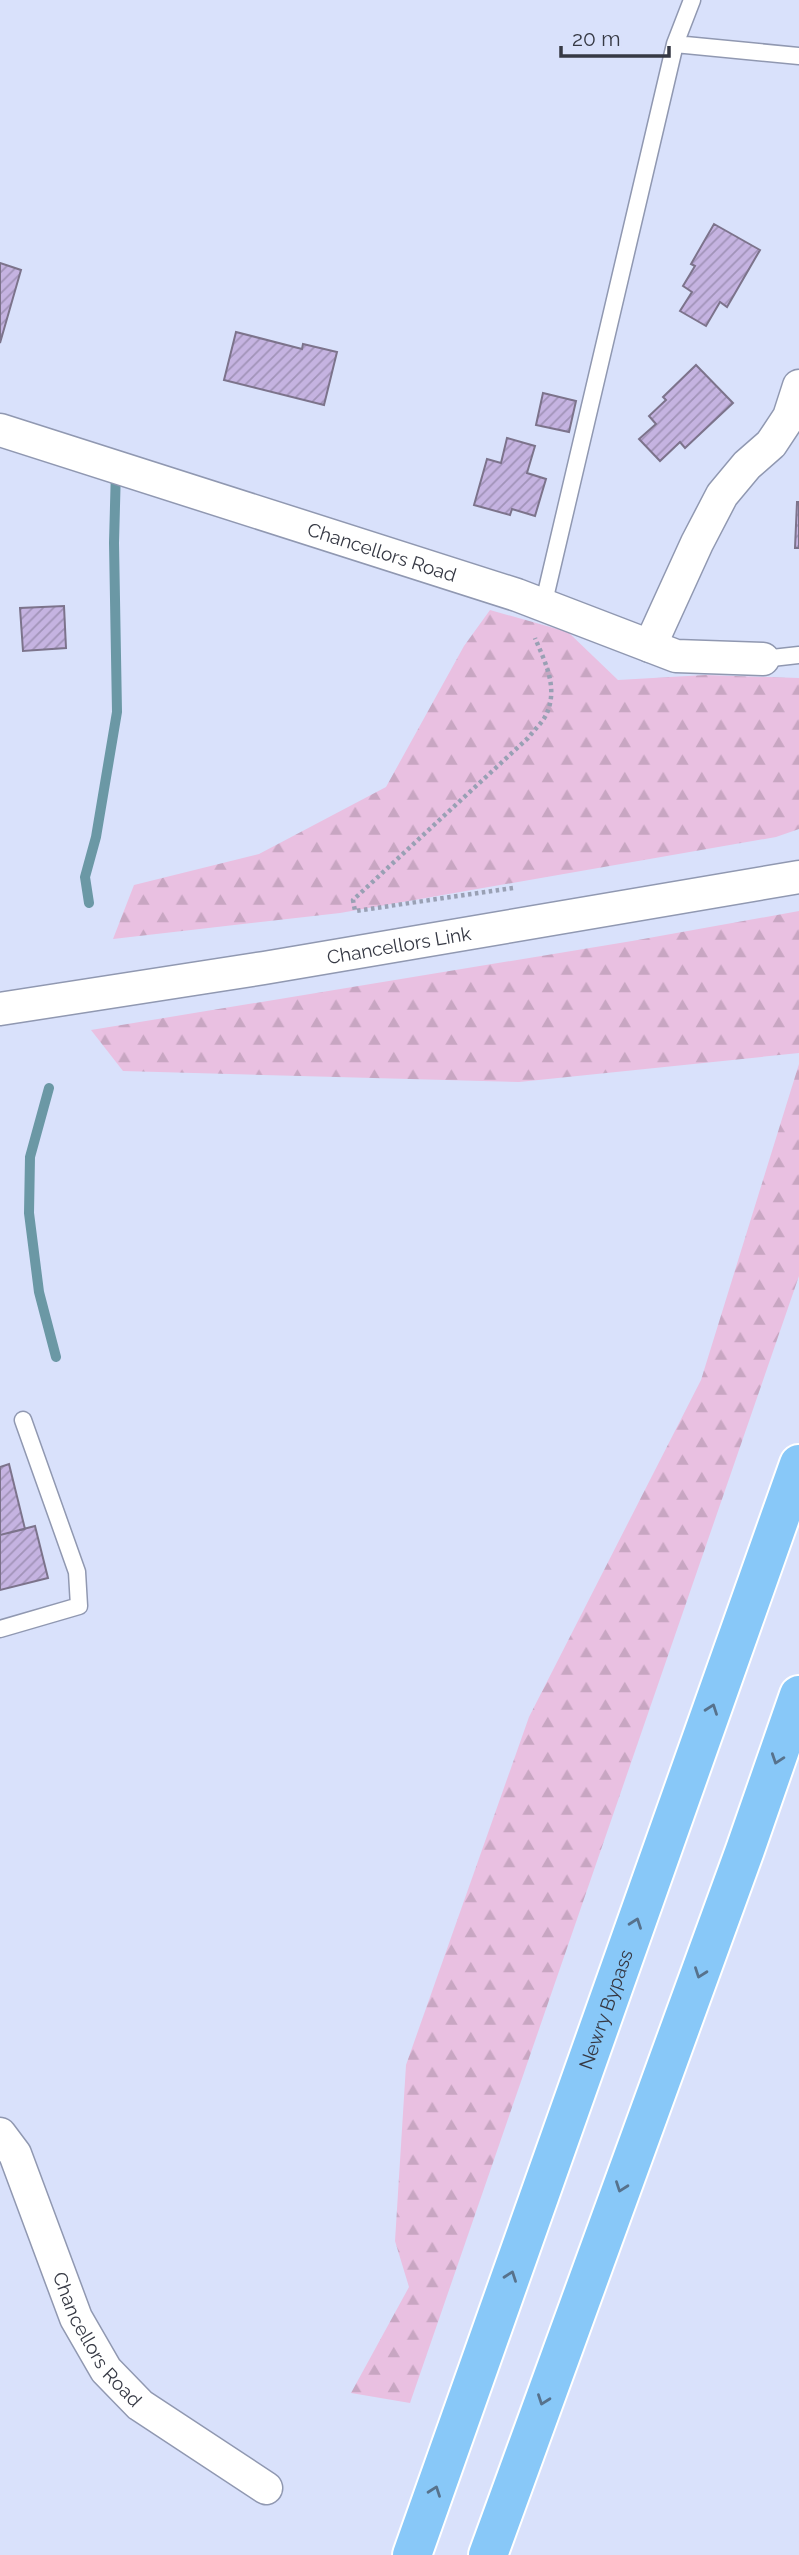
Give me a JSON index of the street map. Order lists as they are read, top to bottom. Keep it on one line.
{"streets":{"highway":["Newry Bypass"],"street":["Chancellors Road","Chancellors Link"]},"scale_bar":"20 m"}
